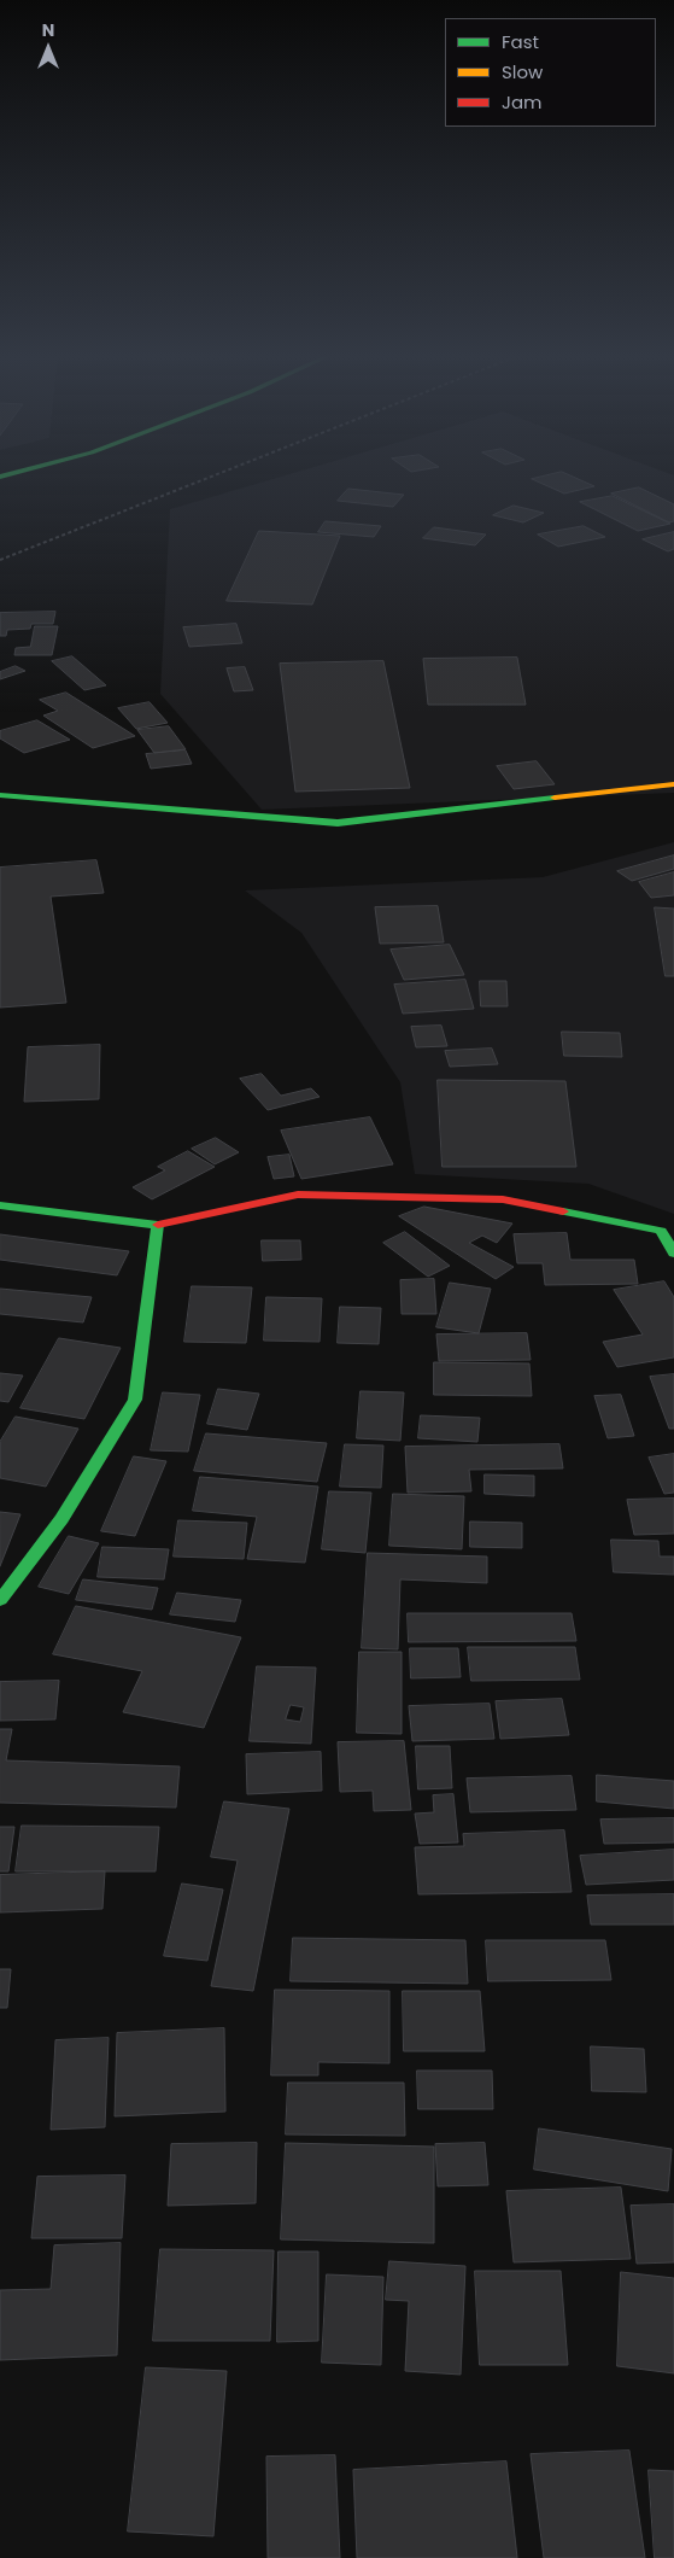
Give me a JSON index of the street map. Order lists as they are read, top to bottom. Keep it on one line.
{"legend":["Fast","Slow","Jam"],"north":"top"}
